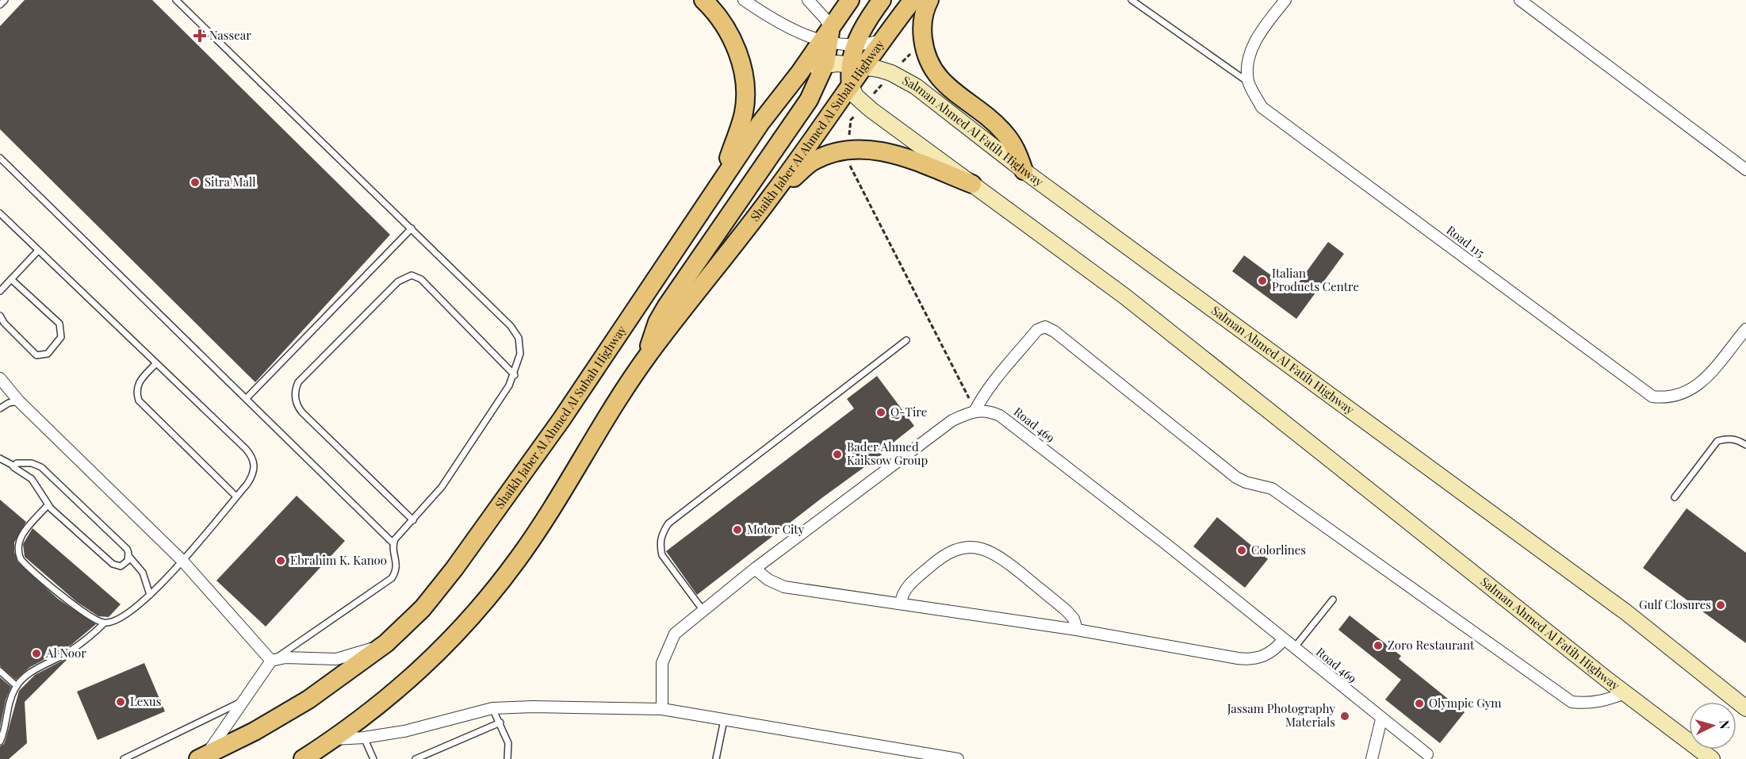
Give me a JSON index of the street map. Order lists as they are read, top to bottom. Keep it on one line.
{"streets":{"main road":["Shaikh Jaber Al Ahmed Al Subah Highway"],"street":["Salman Ahmed Al Fatih Highway","Road 115","Road 469"]},"crossings":[["Shaikh Jaber Al Ahmed Al Subah Highway","Salman Ahmed Al Fatih Highway"]],"places":{"health":["Nassear"],"other":["Sitra Mall","Italian Products Centre","Q-Tire","Bader Ahmed Kaiksow Group","Motor City","Colorlines","Ebrahim K. Kanoo","Gulf Closures","Zoro Restaurant","Al Noor","Lexus","Olympic Gym","Jassam Photography Materials"]},"north":"right"}
